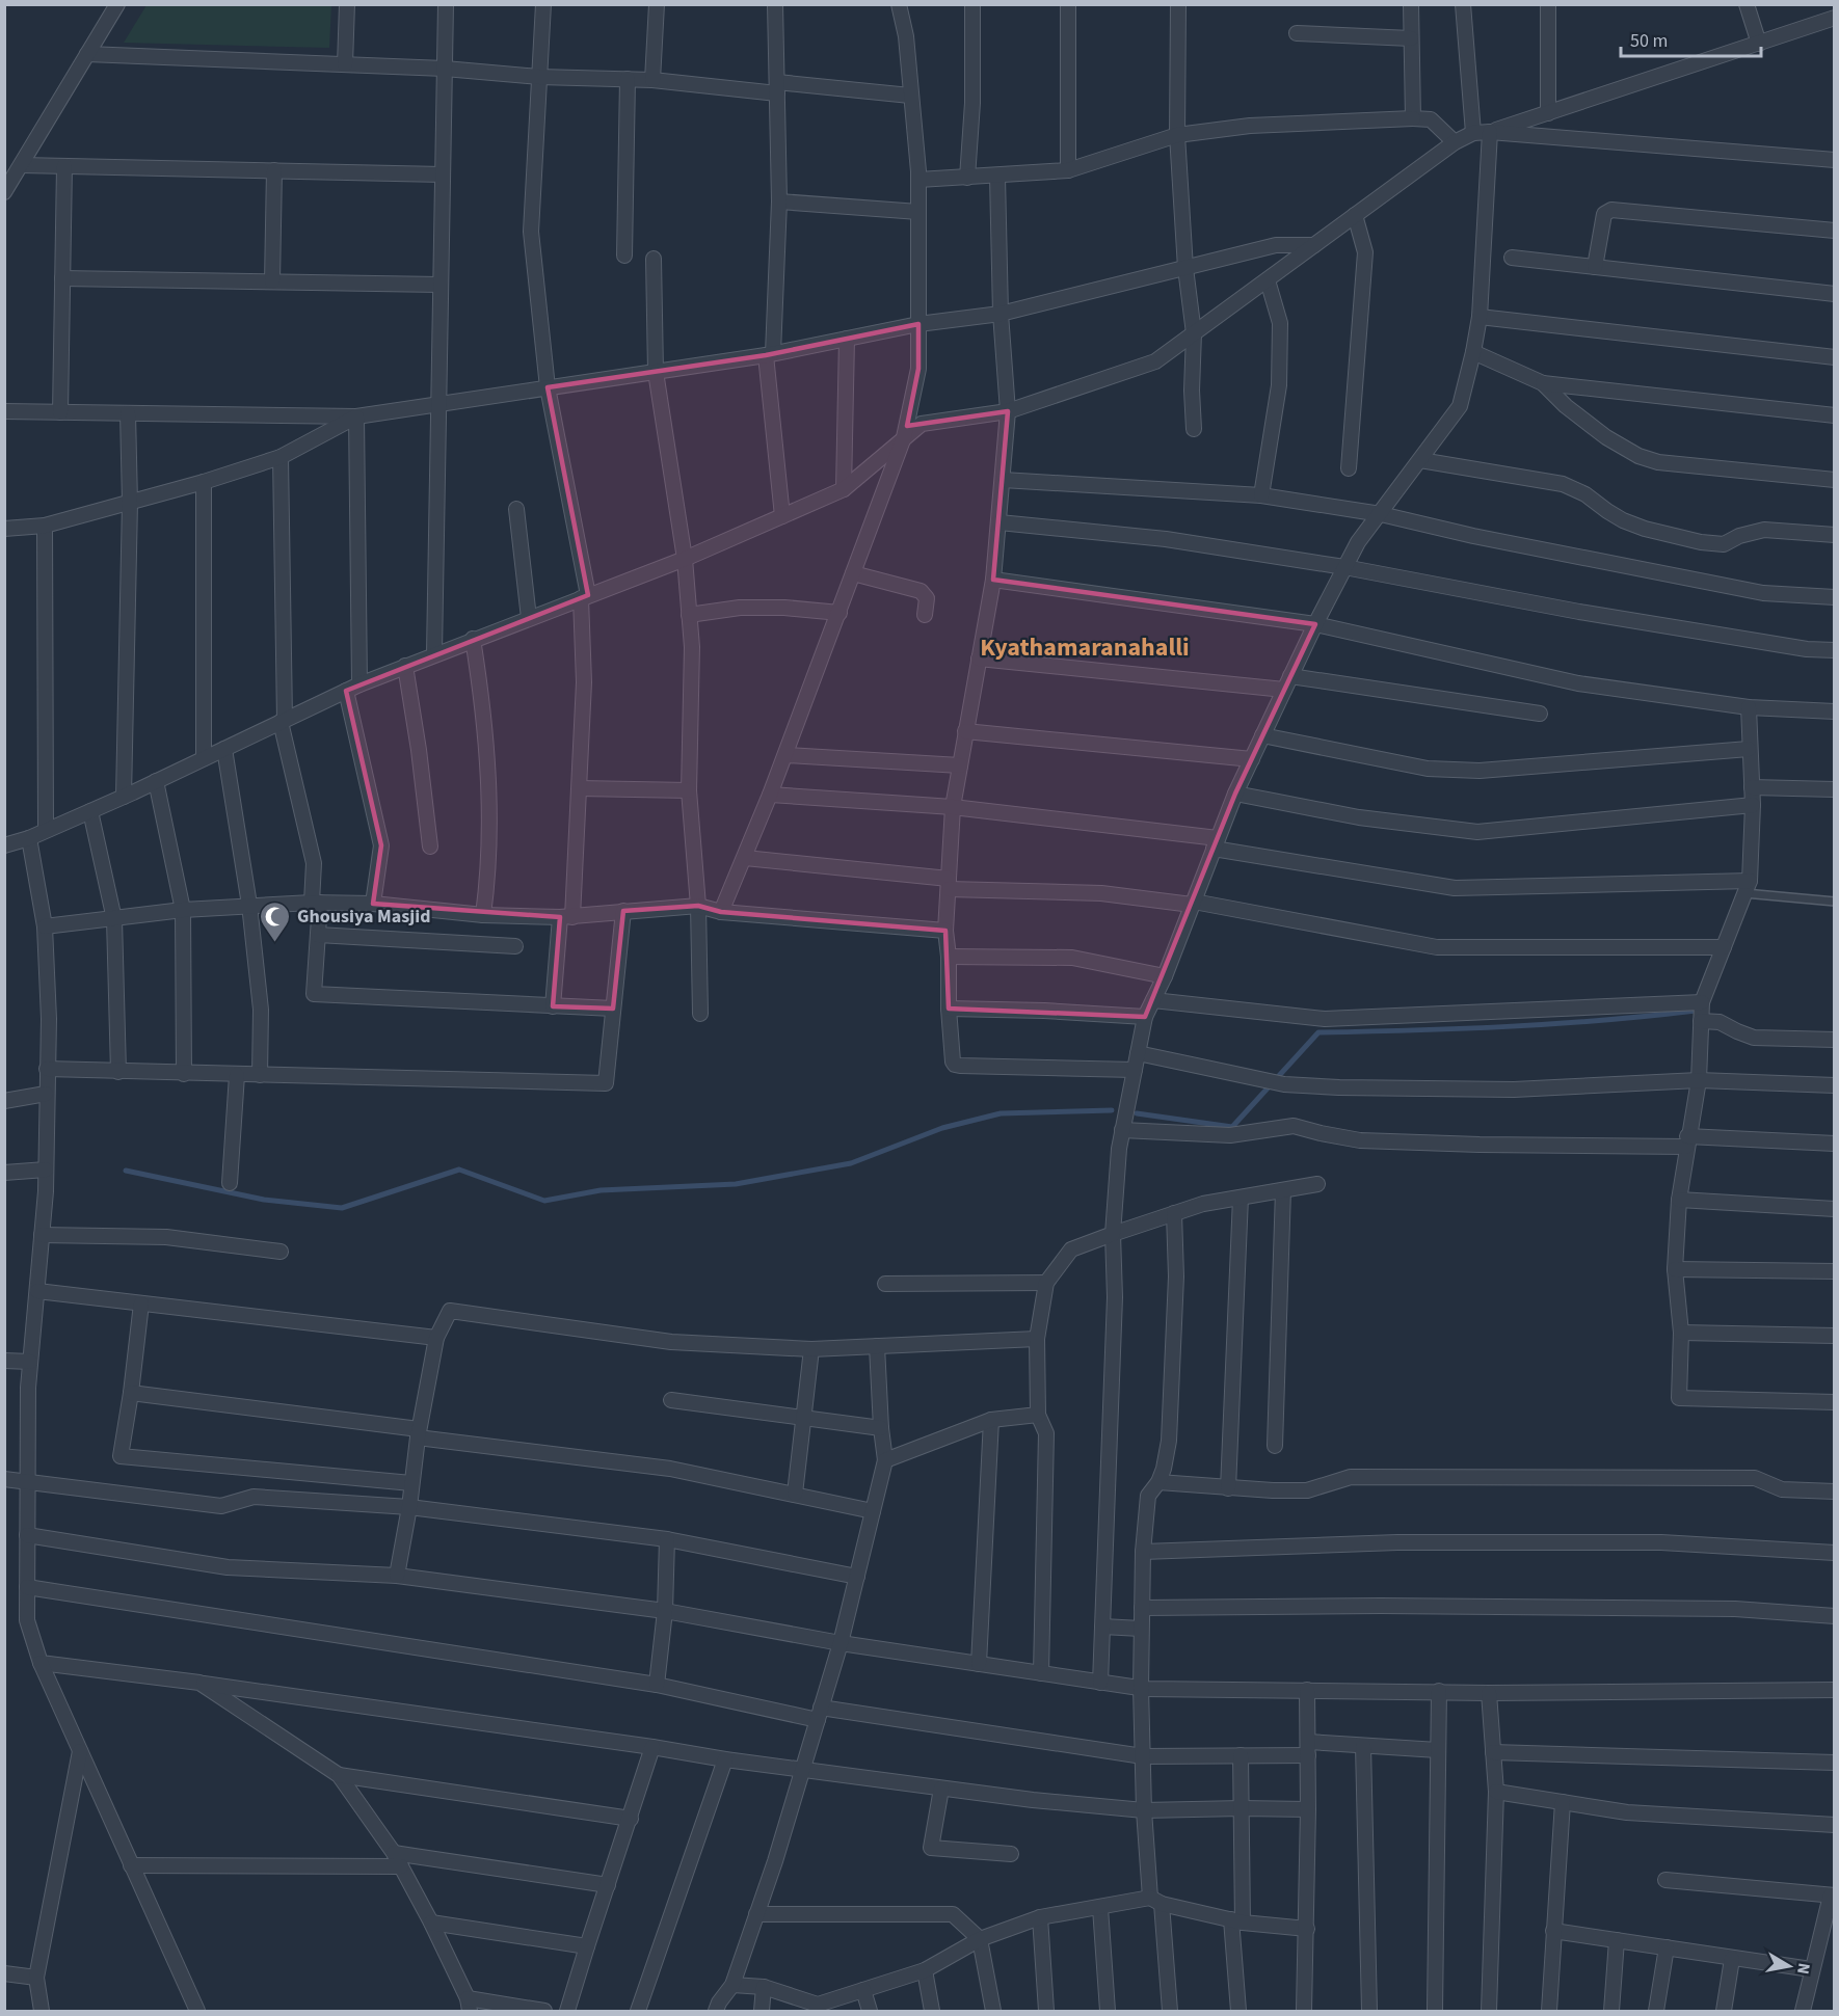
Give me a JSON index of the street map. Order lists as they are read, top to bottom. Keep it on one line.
{"districts":["Kyathamaranahalli"],"places":{"mosque":["Ghousiya Masjid"]},"scale_bar":"50 m","north":"right"}
